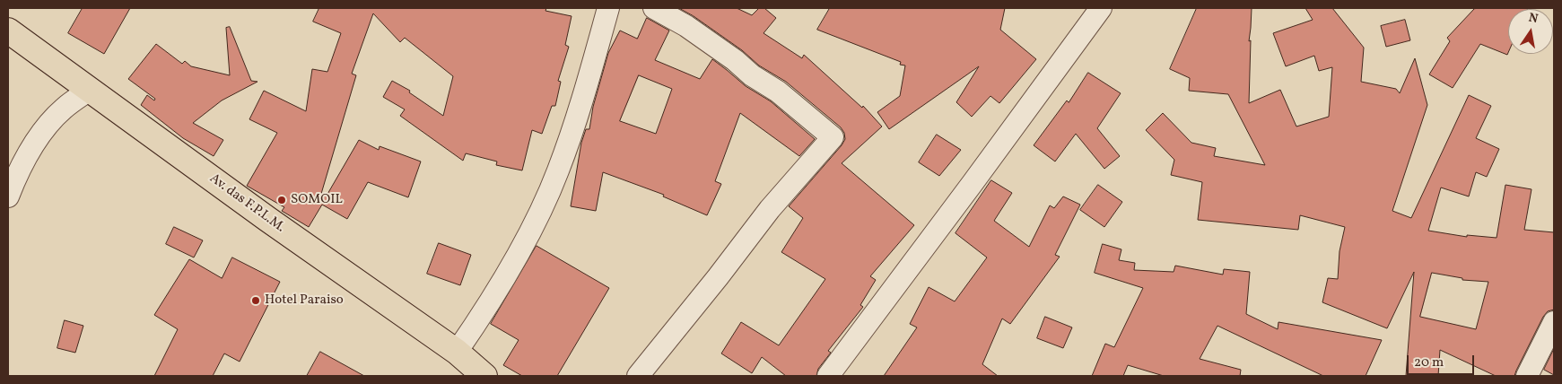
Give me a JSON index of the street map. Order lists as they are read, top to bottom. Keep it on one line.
{"streets":{"main road":["Av. das F.P.L.M."]},"places":["SOMOIL","Hotel Paraiso"],"scale_bar":"20 m","north":"top"}
